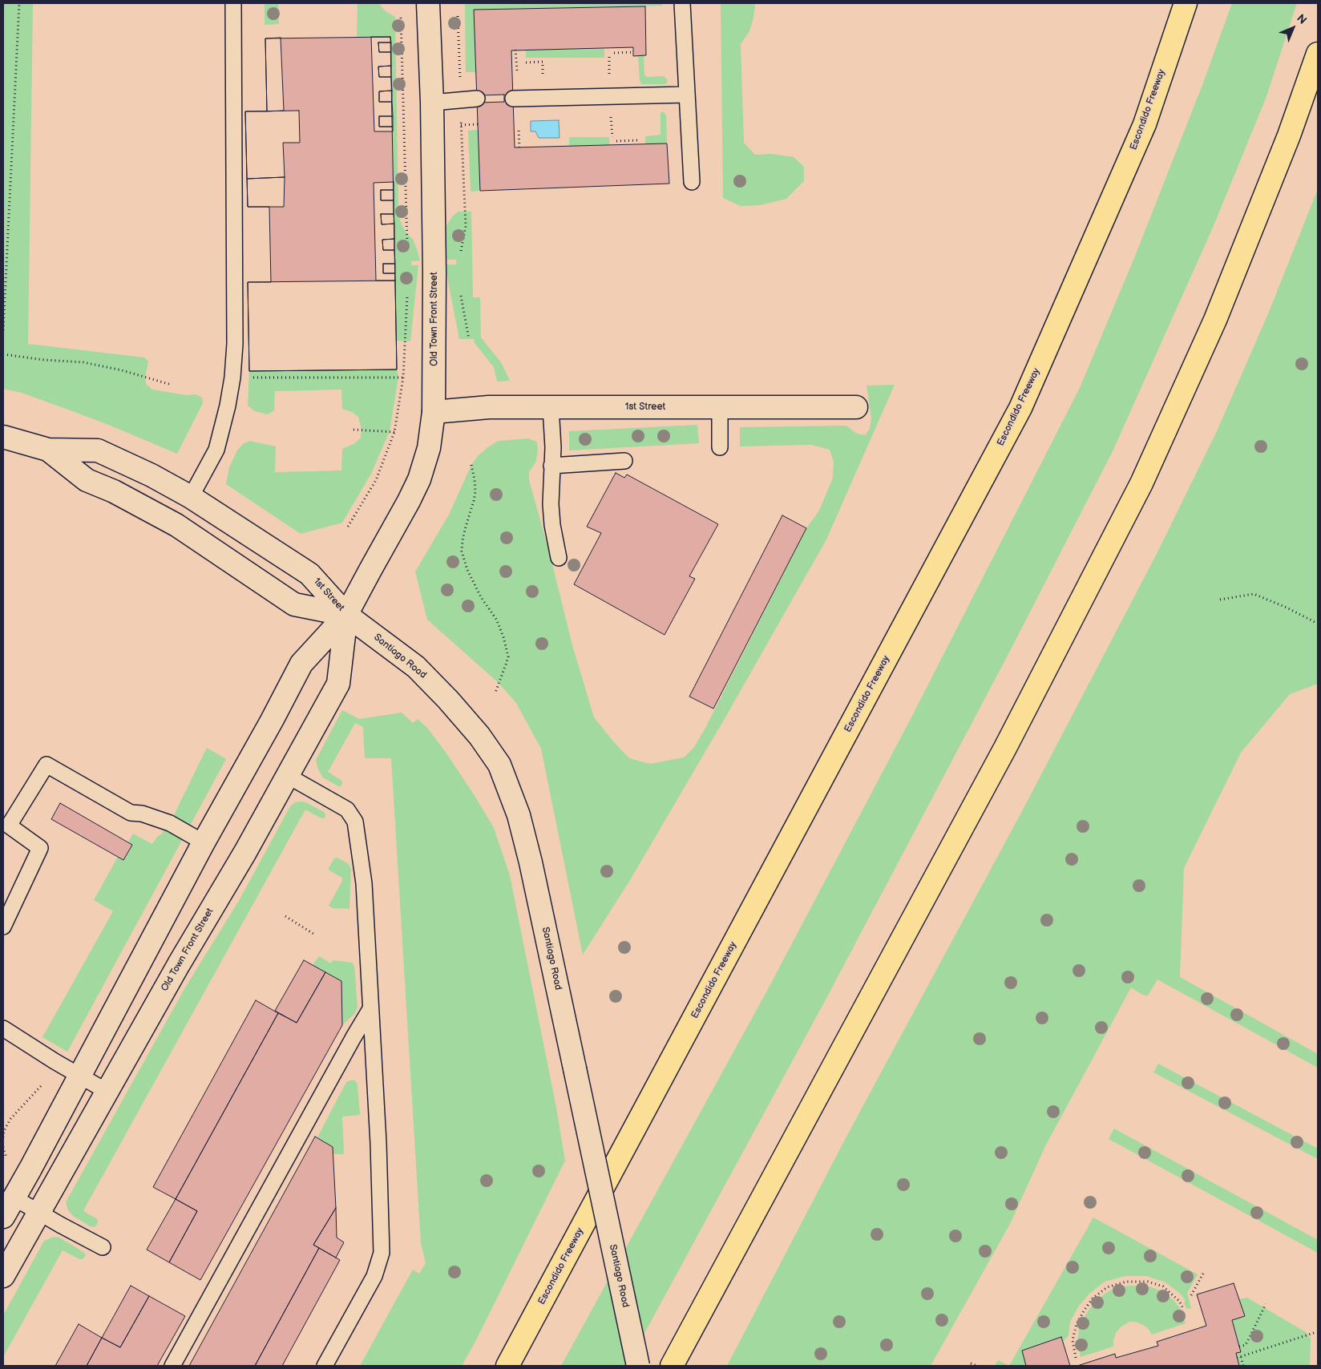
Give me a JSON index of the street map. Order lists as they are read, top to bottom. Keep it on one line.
{"streets":{"highway":["Escondido Freeway"],"main road":["Old Town Front Street","1st Street","Santiago Road"]},"crossings":[["Old Town Front Street","1st Street"],["Old Town Front Street","Santiago Road"],["1st Street","Santiago Road"]],"north":"top right"}
